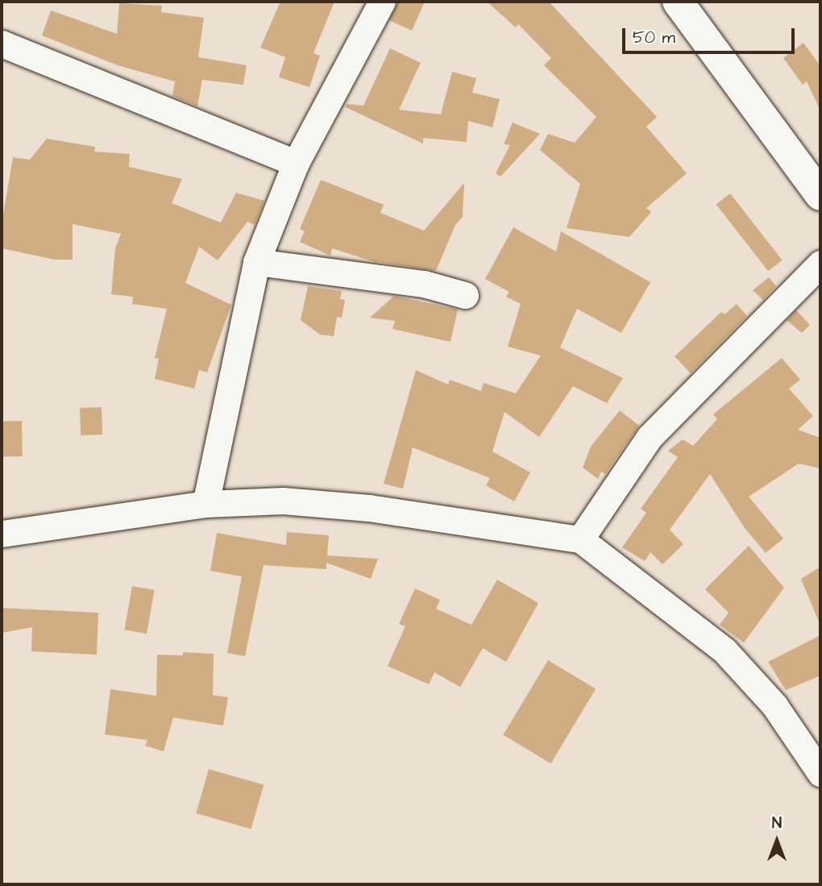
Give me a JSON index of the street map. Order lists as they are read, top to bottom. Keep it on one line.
{"scale_bar":"50 m","north":"top"}
